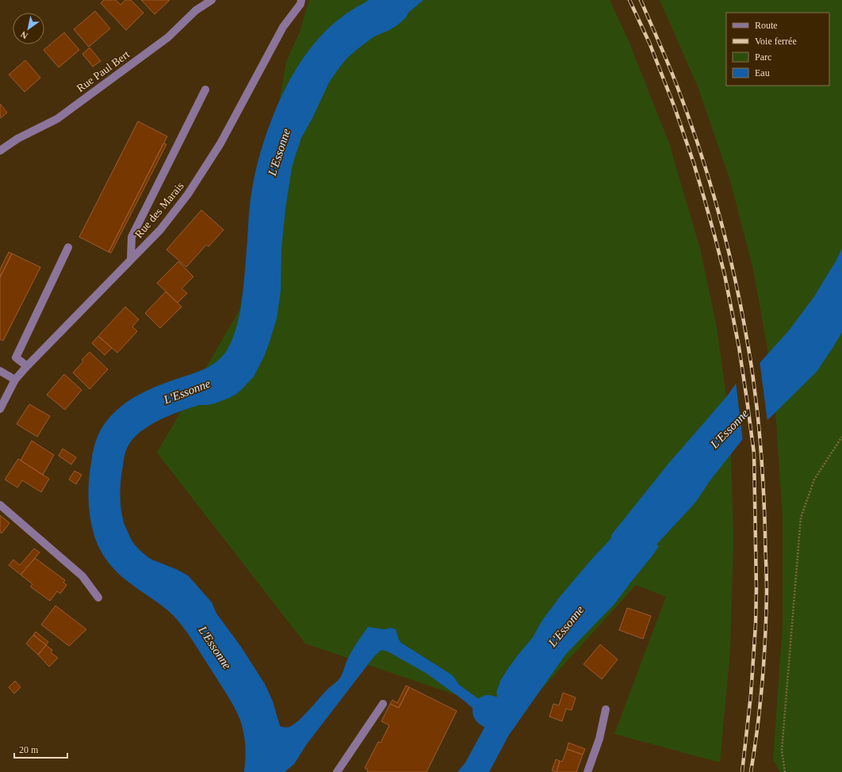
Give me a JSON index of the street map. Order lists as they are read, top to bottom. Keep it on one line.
{"streets":{"street":["Rue Paul Bert","Rue des Marais"]},"water":["L'Essonne"],"legend":["Route","Voie ferrée","Parc","Eau"],"scale_bar":"20 m","north":"bottom left"}
